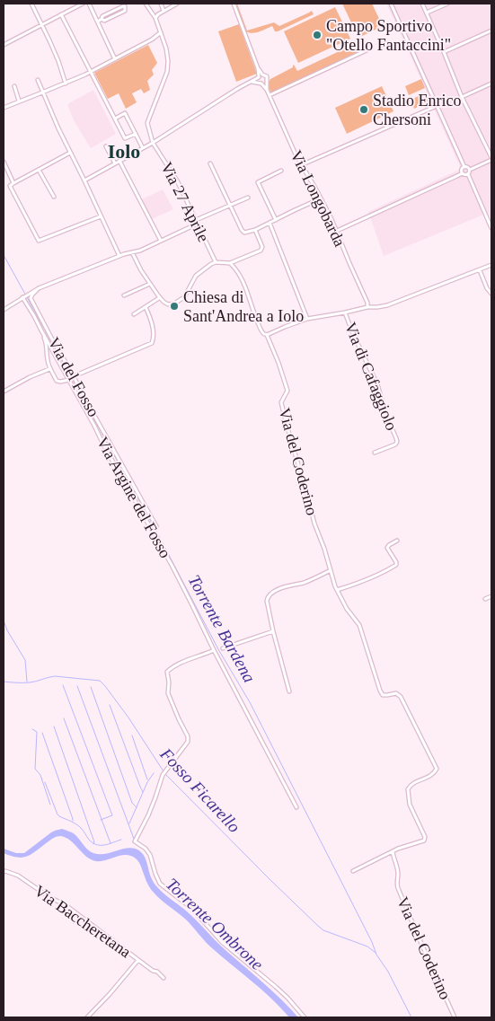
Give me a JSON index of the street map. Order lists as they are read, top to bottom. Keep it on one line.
{"streets":{"street":["Via Longobarda","Via 27 Aprile","Via di Cafaggiolo","Via del Fosso","Via del Coderino","Via Argine del Fosso","Via Baccheretana"]},"districts":["Iolo"],"water":["Torrente Bardena","Fosso Ficarello","Torrente Ombrone"],"places":["Campo Sportivo \"Otello Fantaccini\"","Stadio Enrico Chersoni","Chiesa di Sant'Andrea a Iolo"]}
